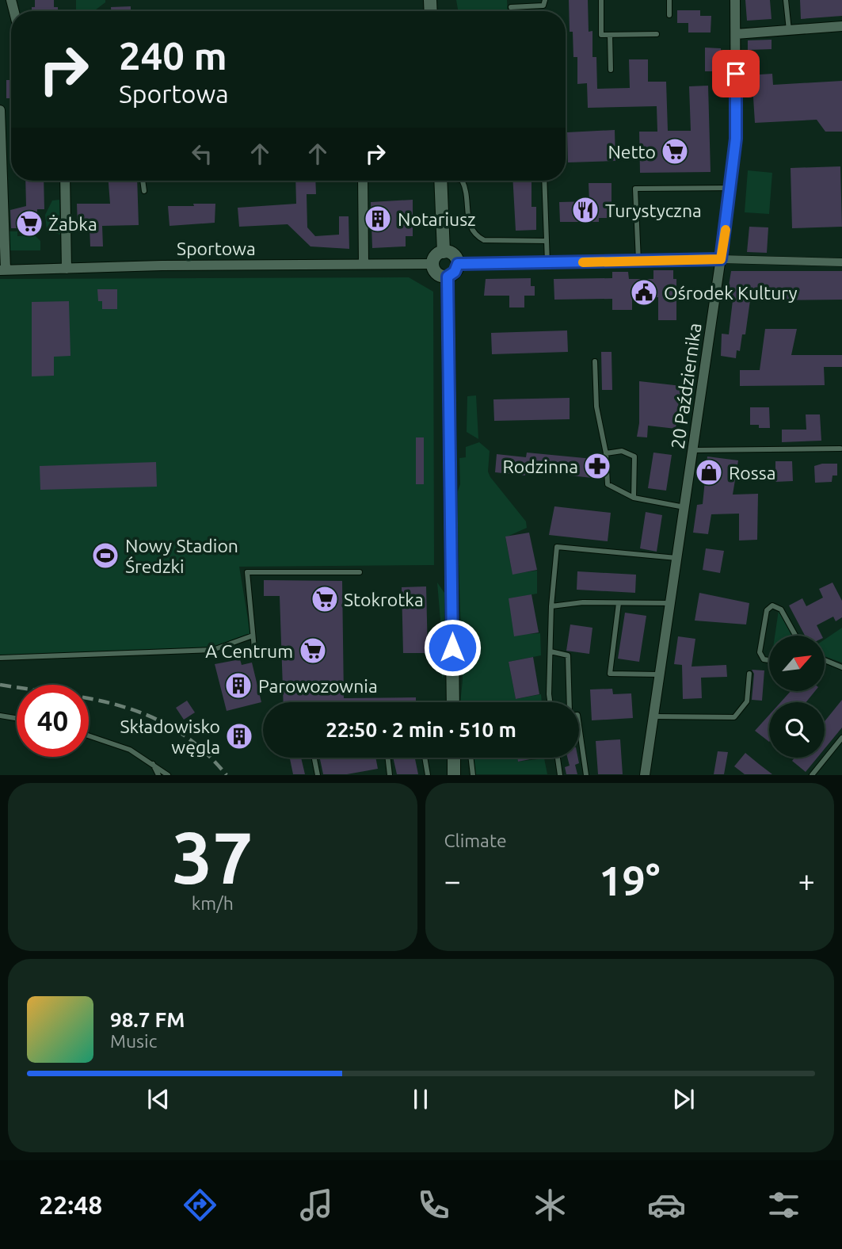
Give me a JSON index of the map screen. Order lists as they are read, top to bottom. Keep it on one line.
{"streets":{"street":["Sportowa","20 Października"]},"places":{"supermarket":["Netto","Żabka","Stokrotka","A Centrum"],"restaurant":["Turystyczna"],"building":["Notariusz","Parowozownia","Składowisko węgla"],"public building":["Ośrodek Kultury"],"pharmacy":["Rodzinna"],"shop":["Rossa"],"sports":["Nowy Stadion Średzki"]},"north":"top right","page":{"turn":["240 m","Sportowa"],"limit":"40","trip":"22:50 · 2 min · 510 m","tile":[["37","km/h"],"Climate"],"heat":["−","19°","+"],"song":["98.7 FM","Music"],"tabs":"22:48"}}
